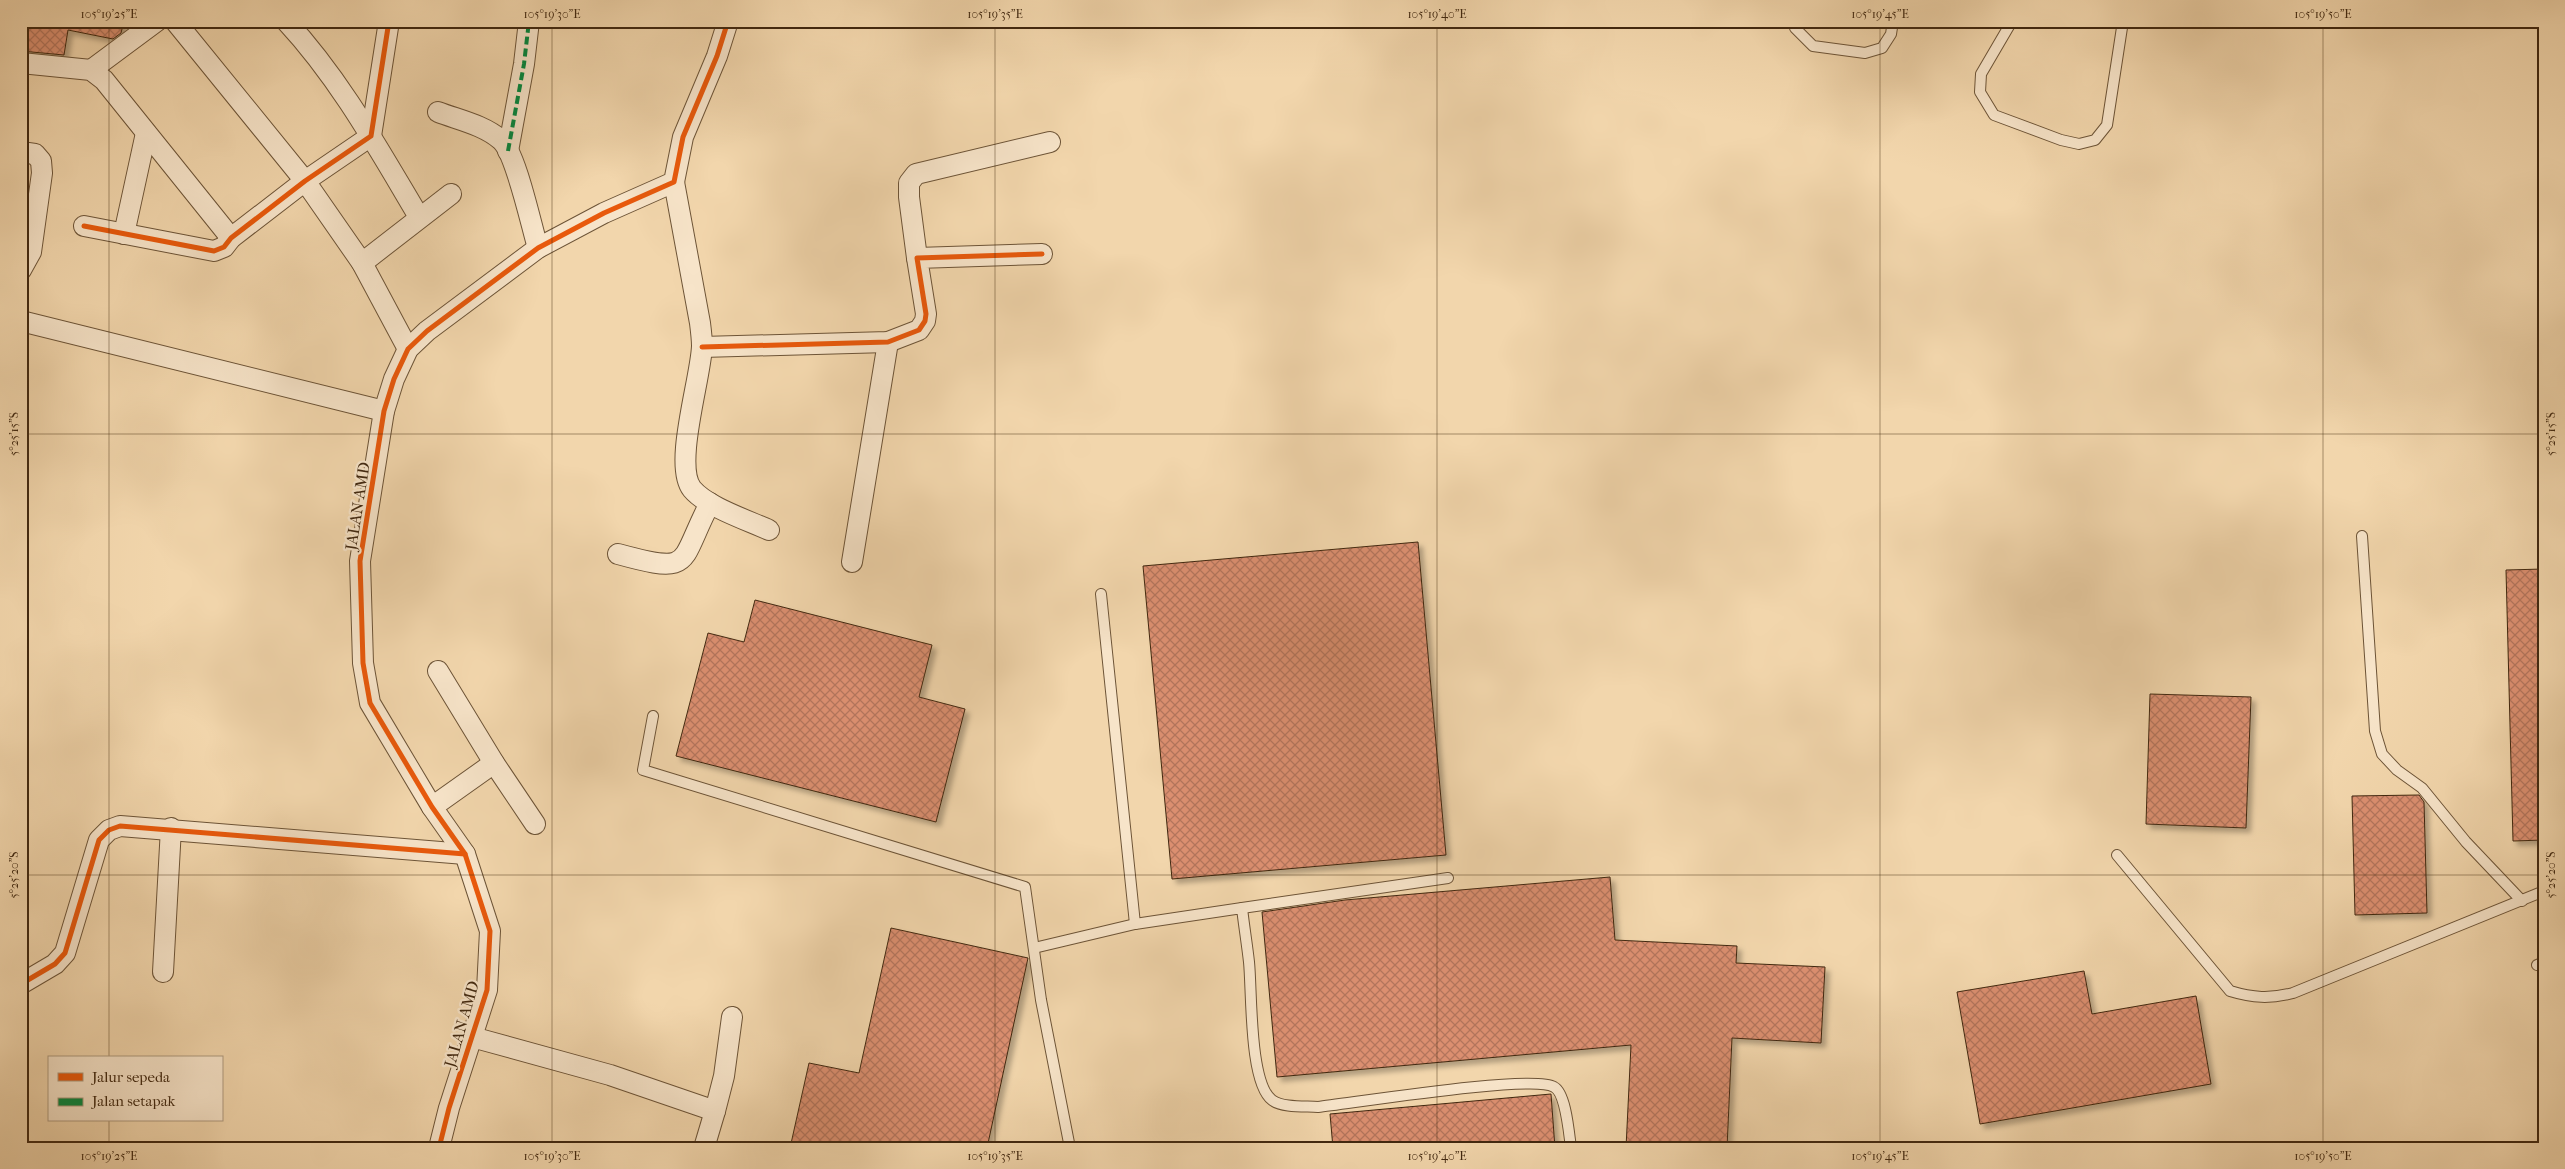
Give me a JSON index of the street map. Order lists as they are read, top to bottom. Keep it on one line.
{"streets":{"street":["JALAN AMD"]},"legend":["Jalur sepeda","Jalan setapak"],"coordinates":["105°19'25\"E","105°19'30\"E","105°19'35\"E","105°19'40\"E","105°19'45\"E","105°19'50\"E","5°25'15\"S","5°25'20\"S"]}
